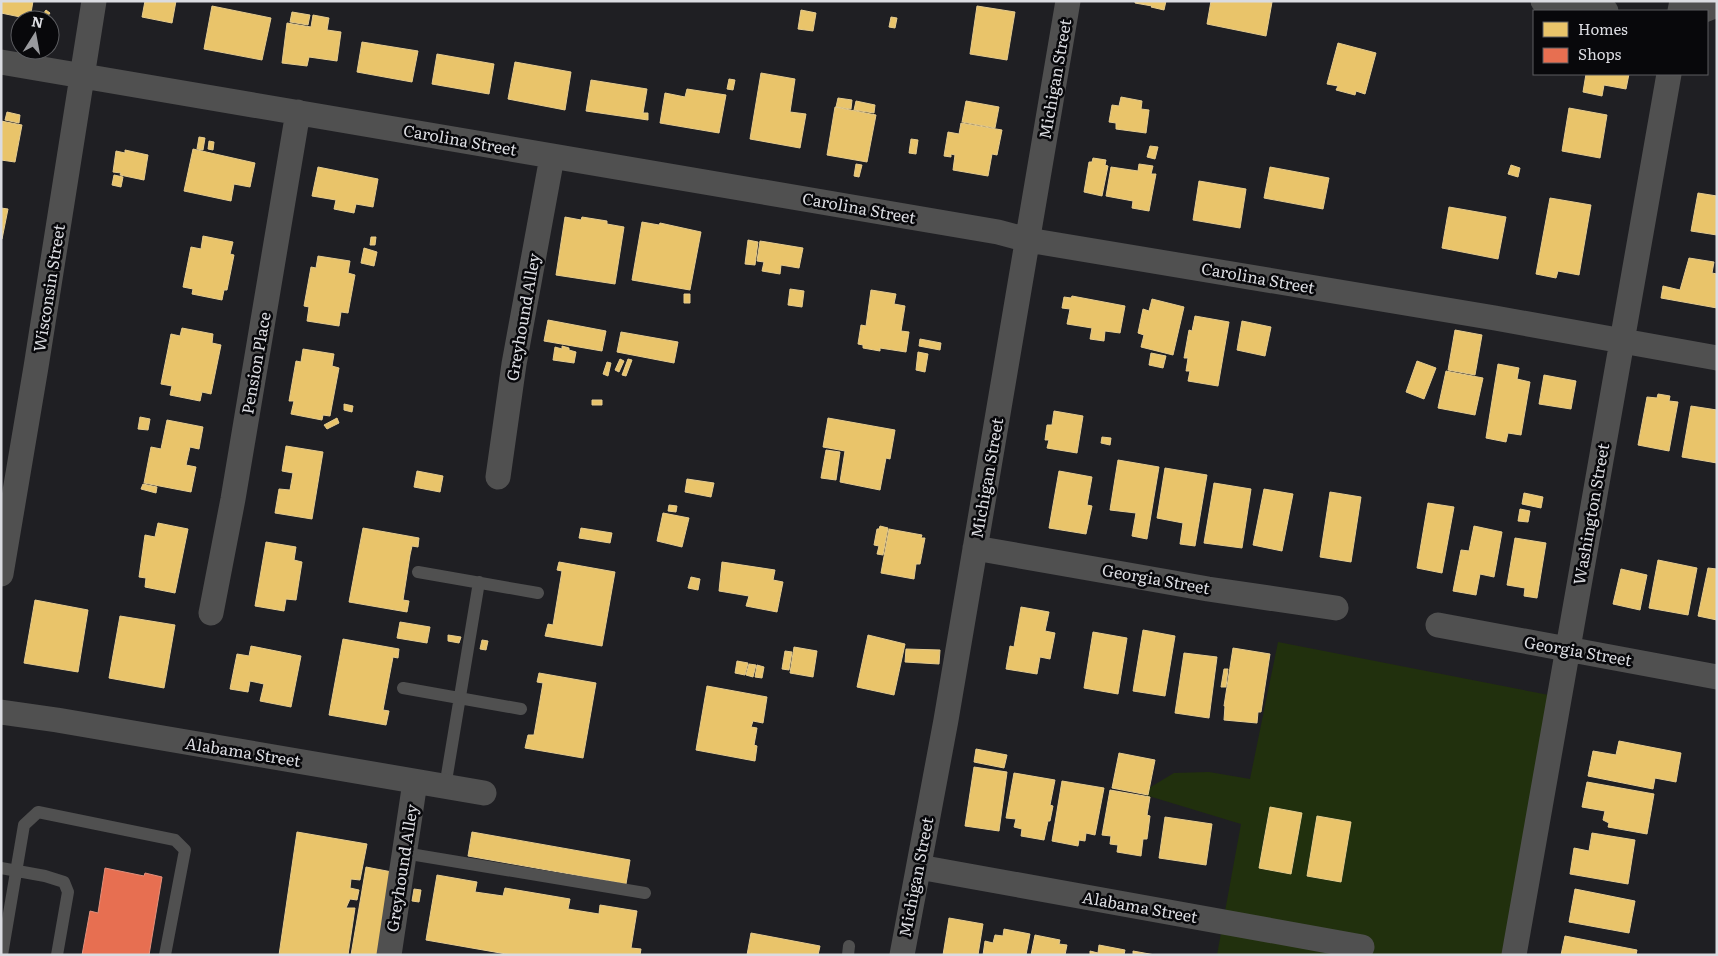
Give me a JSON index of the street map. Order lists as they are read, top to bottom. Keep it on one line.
{"streets":{"street":["Michigan Street","Carolina Street","Wisconsin Street","Greyhound Alley","Pension Place","Washington Street","Georgia Street","Alabama Street"]},"crossings":[["Michigan Street","Carolina Street"],["Michigan Street","Georgia Street"],["Michigan Street","Alabama Street"],["Carolina Street","Wisconsin Street"],["Carolina Street","Greyhound Alley"],["Carolina Street","Pension Place"],["Carolina Street","Washington Street"],["Greyhound Alley","Alabama Street"],["Washington Street","Georgia Street"]],"legend":["Homes","Shops"],"north":"top"}
